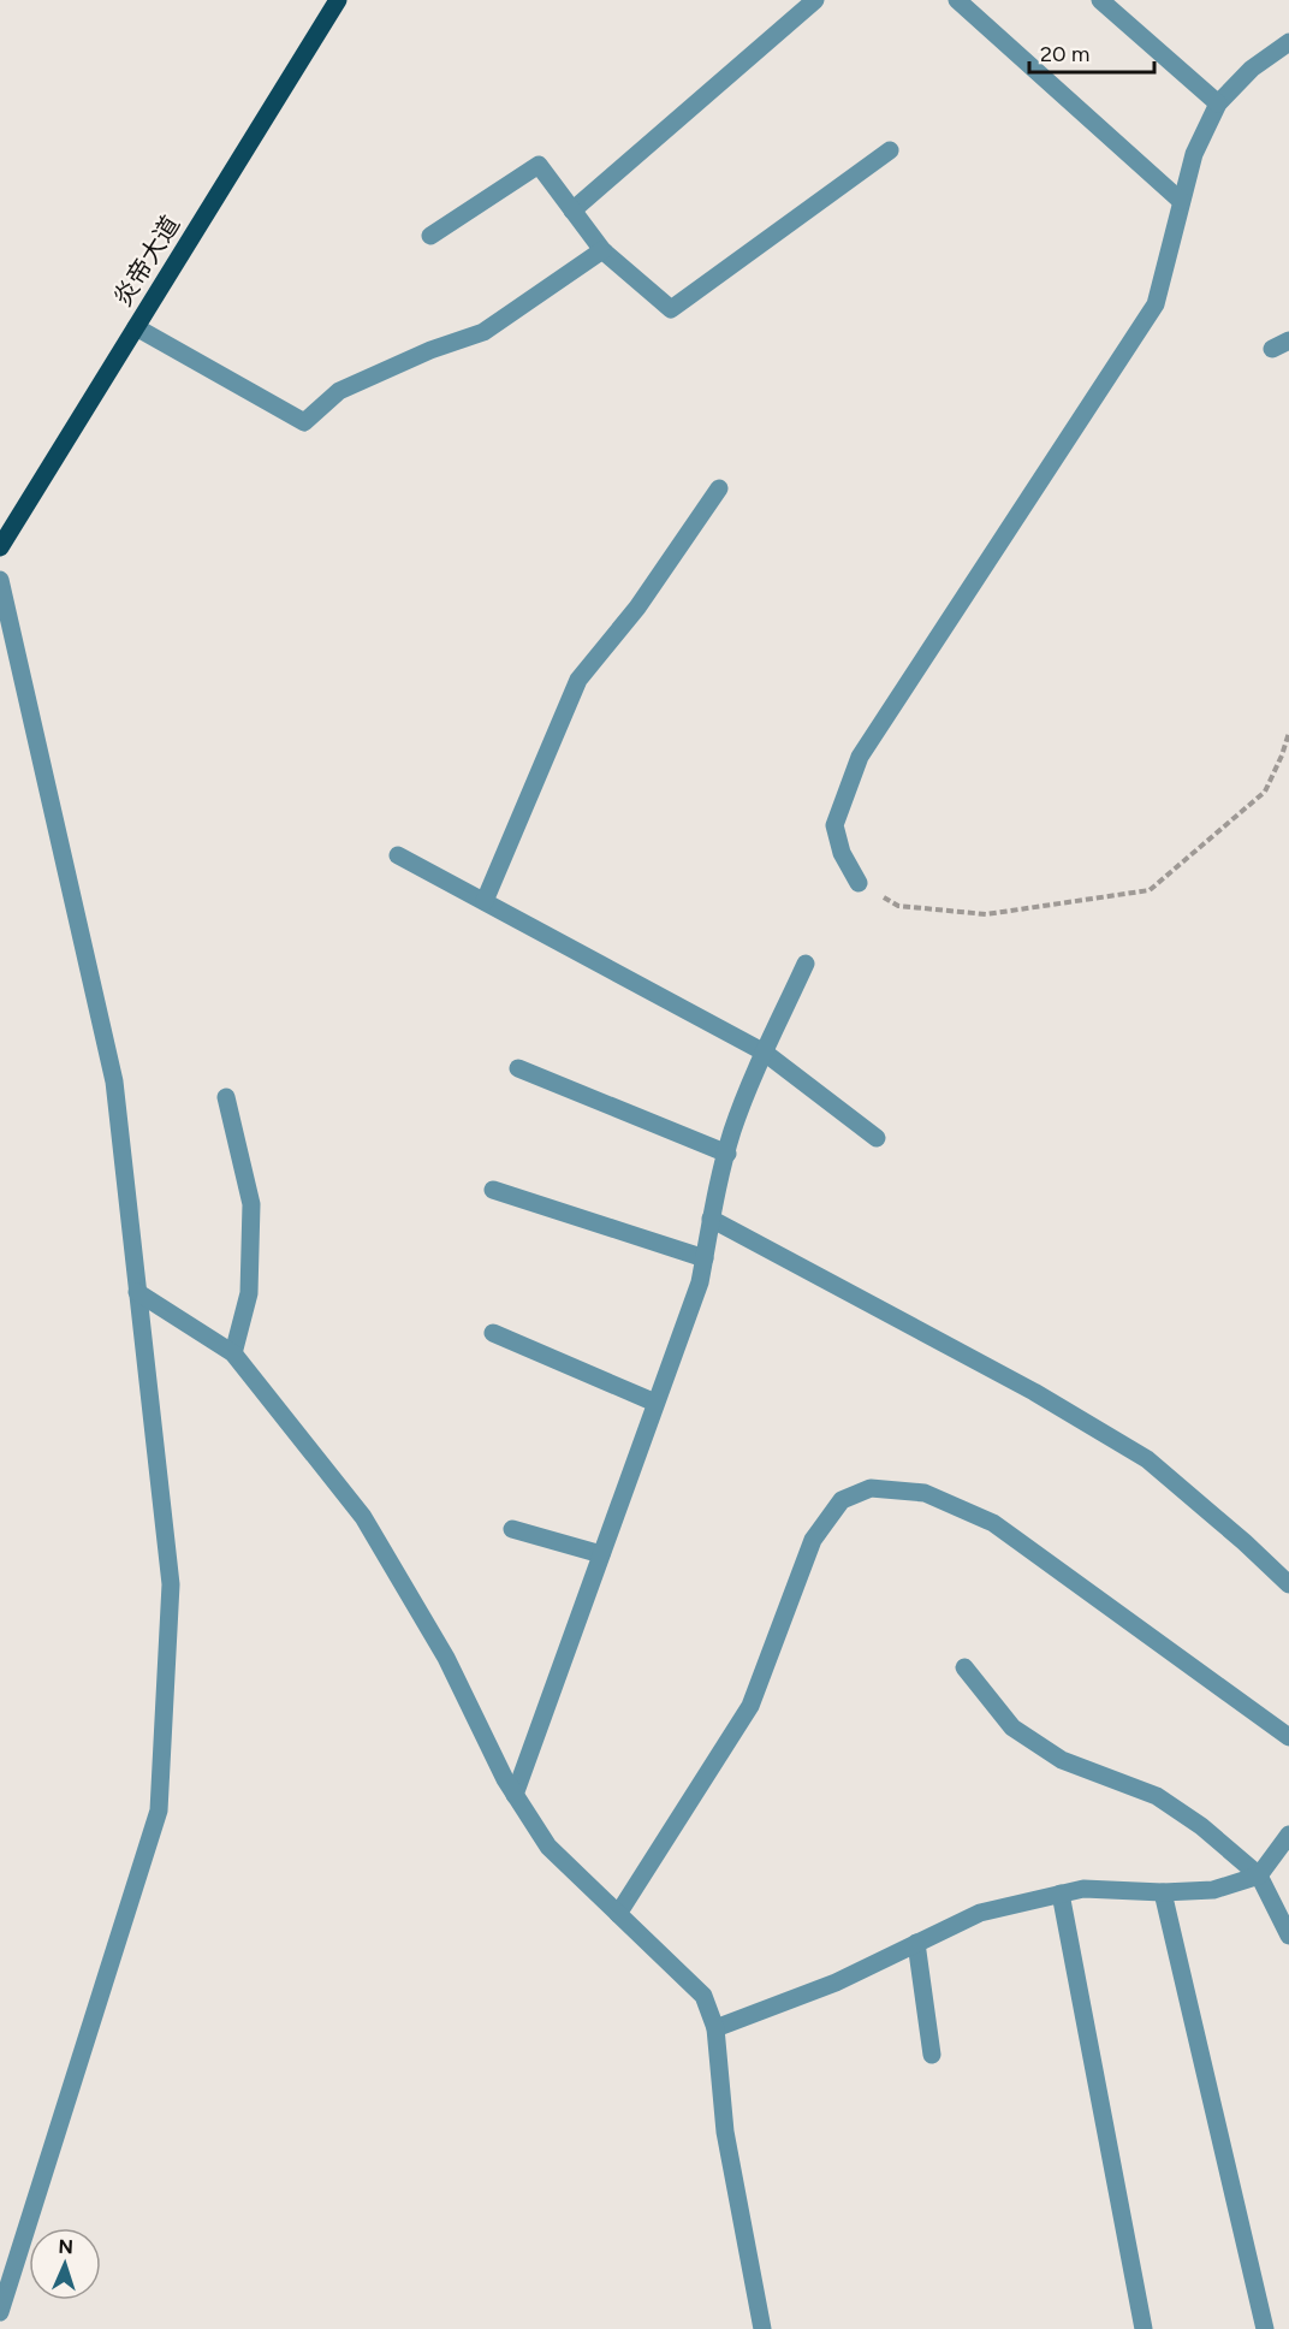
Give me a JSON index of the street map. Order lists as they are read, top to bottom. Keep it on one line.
{"streets":{"main road":["炎帝大道"]},"scale_bar":"20 m","north":"top"}
